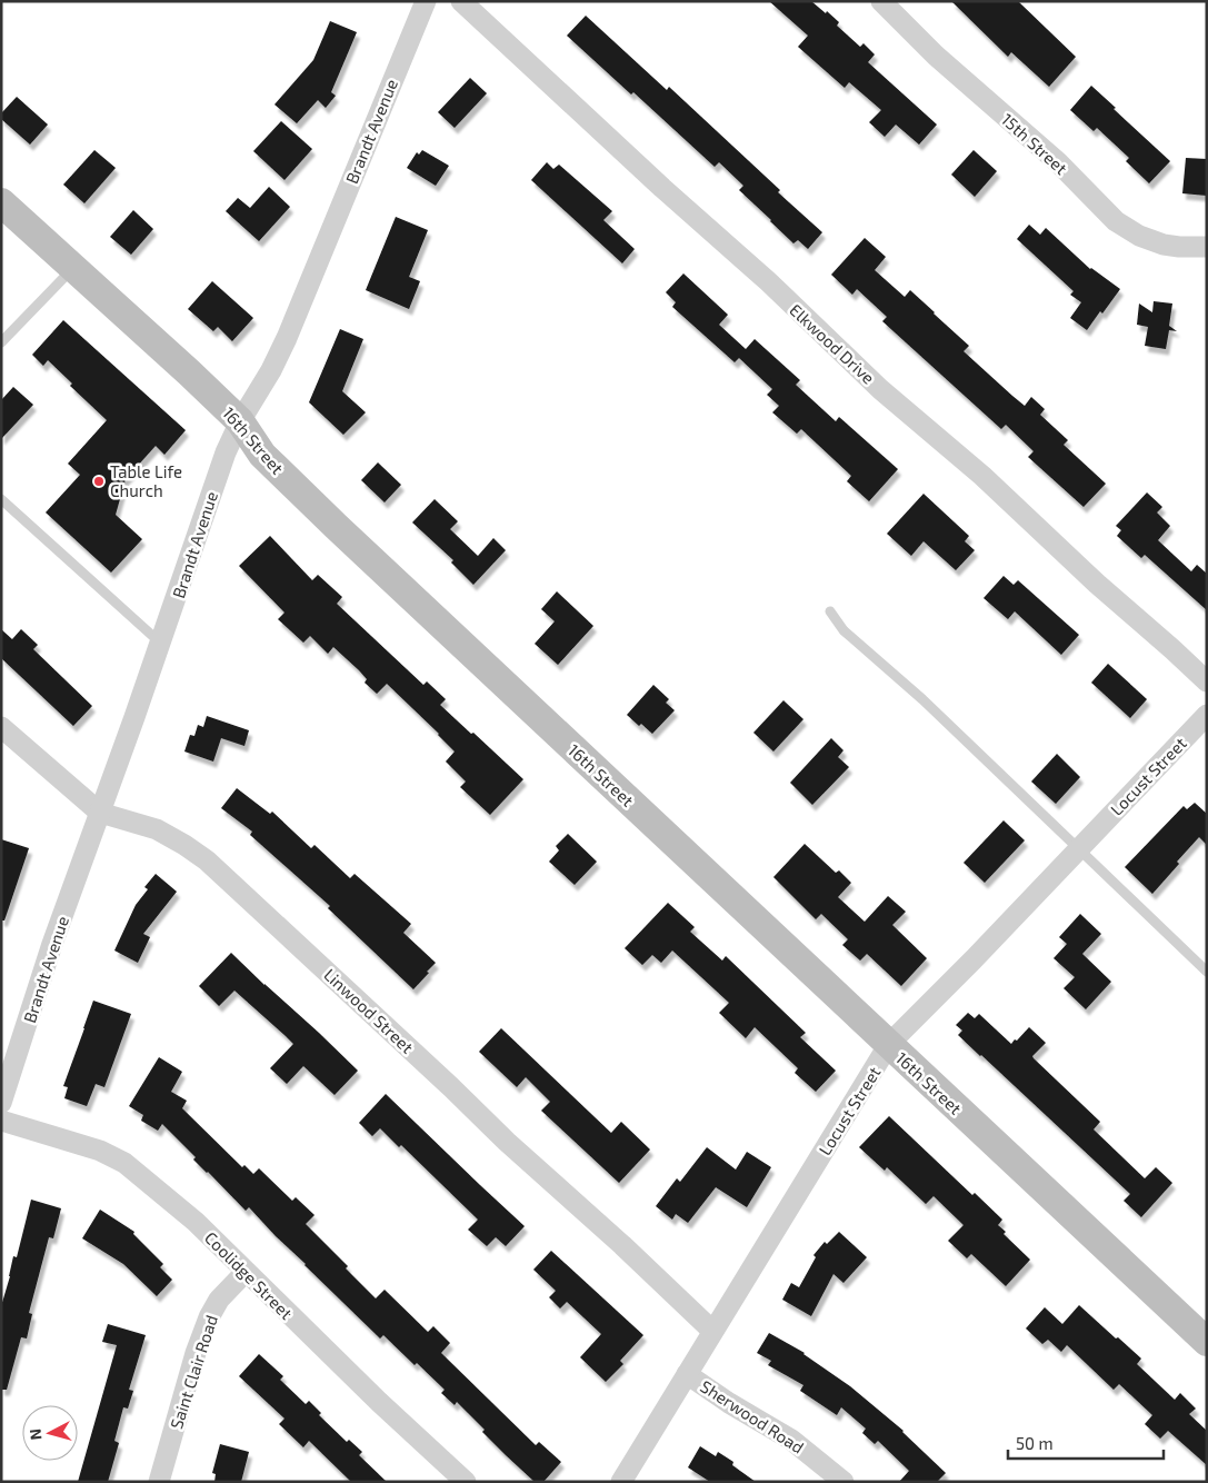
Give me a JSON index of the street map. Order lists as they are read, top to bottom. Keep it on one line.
{"streets":{"street":["Brandt Avenue","15th Street","Elkwood Drive","16th Street","Locust Street","Linwood Street","Coolidge Street","Saint Clair Road","Sherwood Road"]},"crossings":[["Brandt Avenue","16th Street"],["Brandt Avenue","Linwood Street"],["16th Street","Locust Street"],["Locust Street","Linwood Street"],["Locust Street","Sherwood Road"],["Coolidge Street","Saint Clair Road"]],"places":["Table Life Church"],"scale_bar":"50 m","north":"left"}
